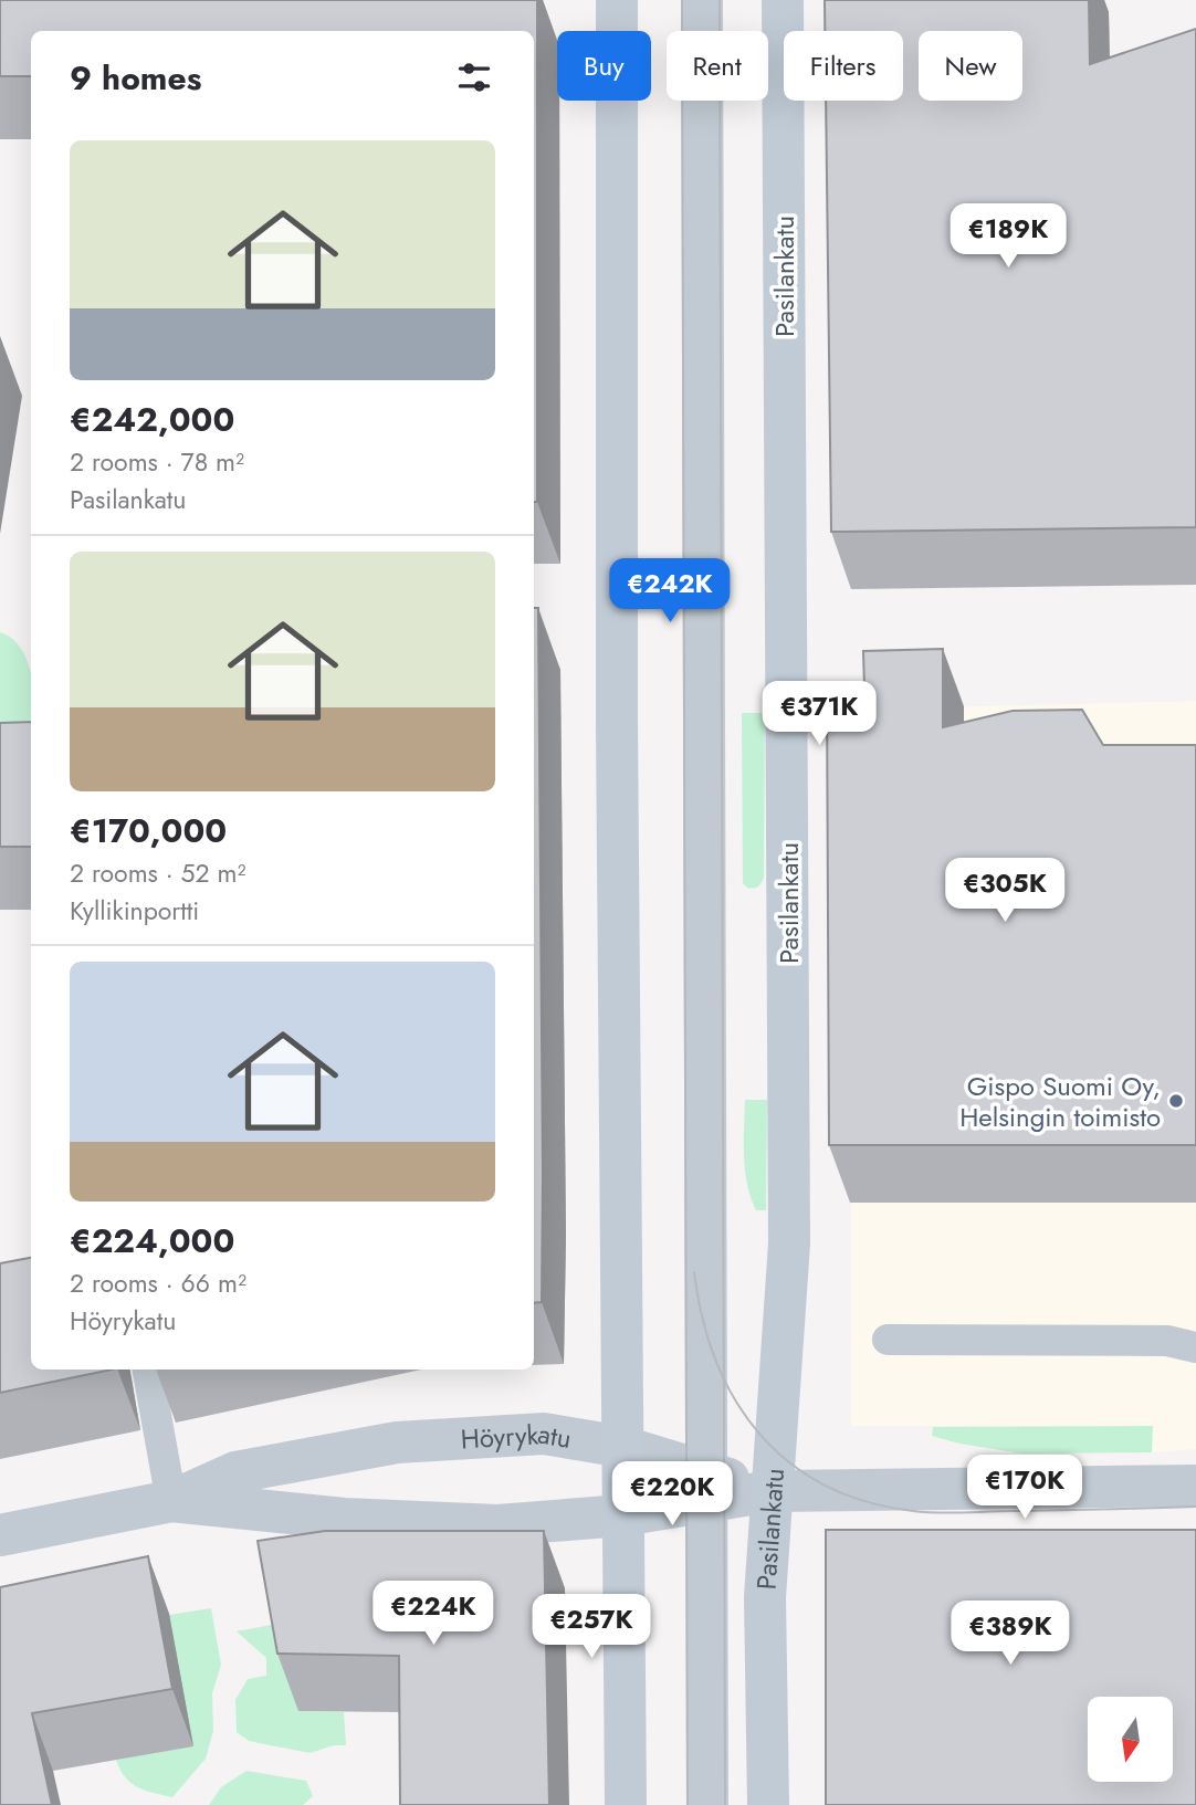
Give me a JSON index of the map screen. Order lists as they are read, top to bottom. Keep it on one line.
{"streets":{"street":["Pasilankatu","Höyrykatu"]},"crossings":[["Pasilankatu","Höyrykatu"]],"places":["Gispo Suomi Oy, Helsingin toimisto"],"north":"bottom","page":{"chip":["Buy","Rent","Filters","New"],"heading":"9 homes","list":[{"name":"€242,000","note":"2 rooms · 78 m² · Pasilankatu"},{"name":"€170,000","note":"2 rooms · 52 m² · Kyllikinportti"},{"name":"€224,000","note":"2 rooms · 66 m² · Höyrykatu"}],"price":["€189K","€242K","€371K","€305K","€170K","€220K","€224K","€257K","€389K"]}}
